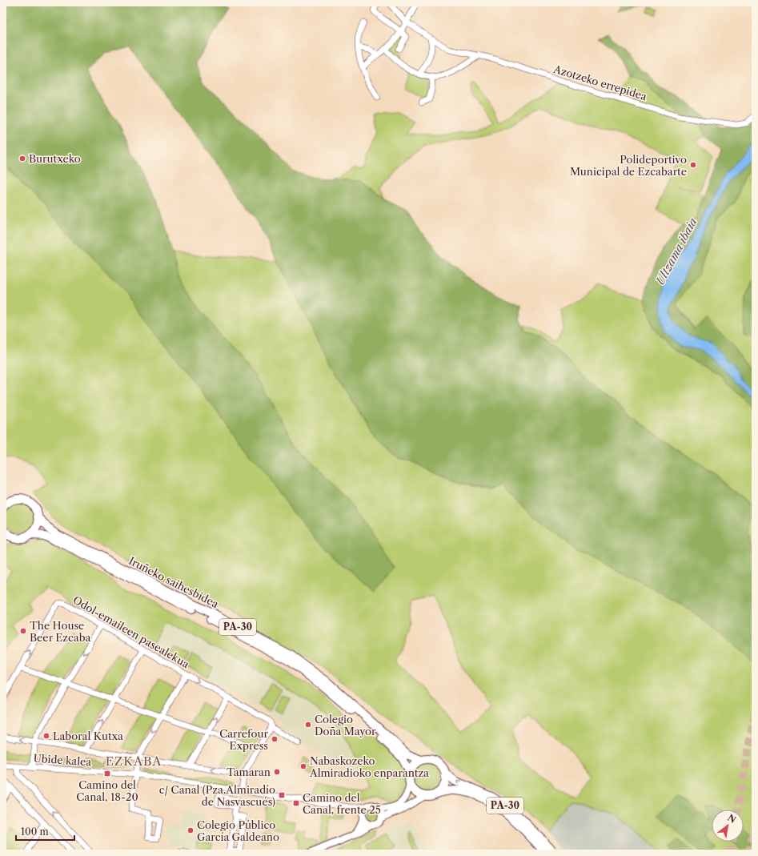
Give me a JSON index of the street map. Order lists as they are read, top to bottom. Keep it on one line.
{"streets":{"highway":["Iruñeko saihesbidea","PA-30"],"street":["Azotzeko errepidea","Odol-emaileen pasealekua","Ubide kalea"]},"crossings":[["Iruñeko saihesbidea","PA-30"]],"districts":["EZKABA"],"water":["Ultzama ibaia"],"places":{"other":["Burutxeko","Polideportivo Municipal de Ezcabarte","The House Beer Ezcaba","Colegio Doña Mayor","Laboral Kutxa","Carrefour Express","Nabaskozeko Almiradioko enparantza","Tamaran","Colegio Público García Galdeano"],"transit":["Camino del Canal, 18-20","c/ Canal (Pza.Almiradío de Nasvascués)","Camino del Canal, frente 25"]},"scale_bar":"100 m","north":"top right"}
